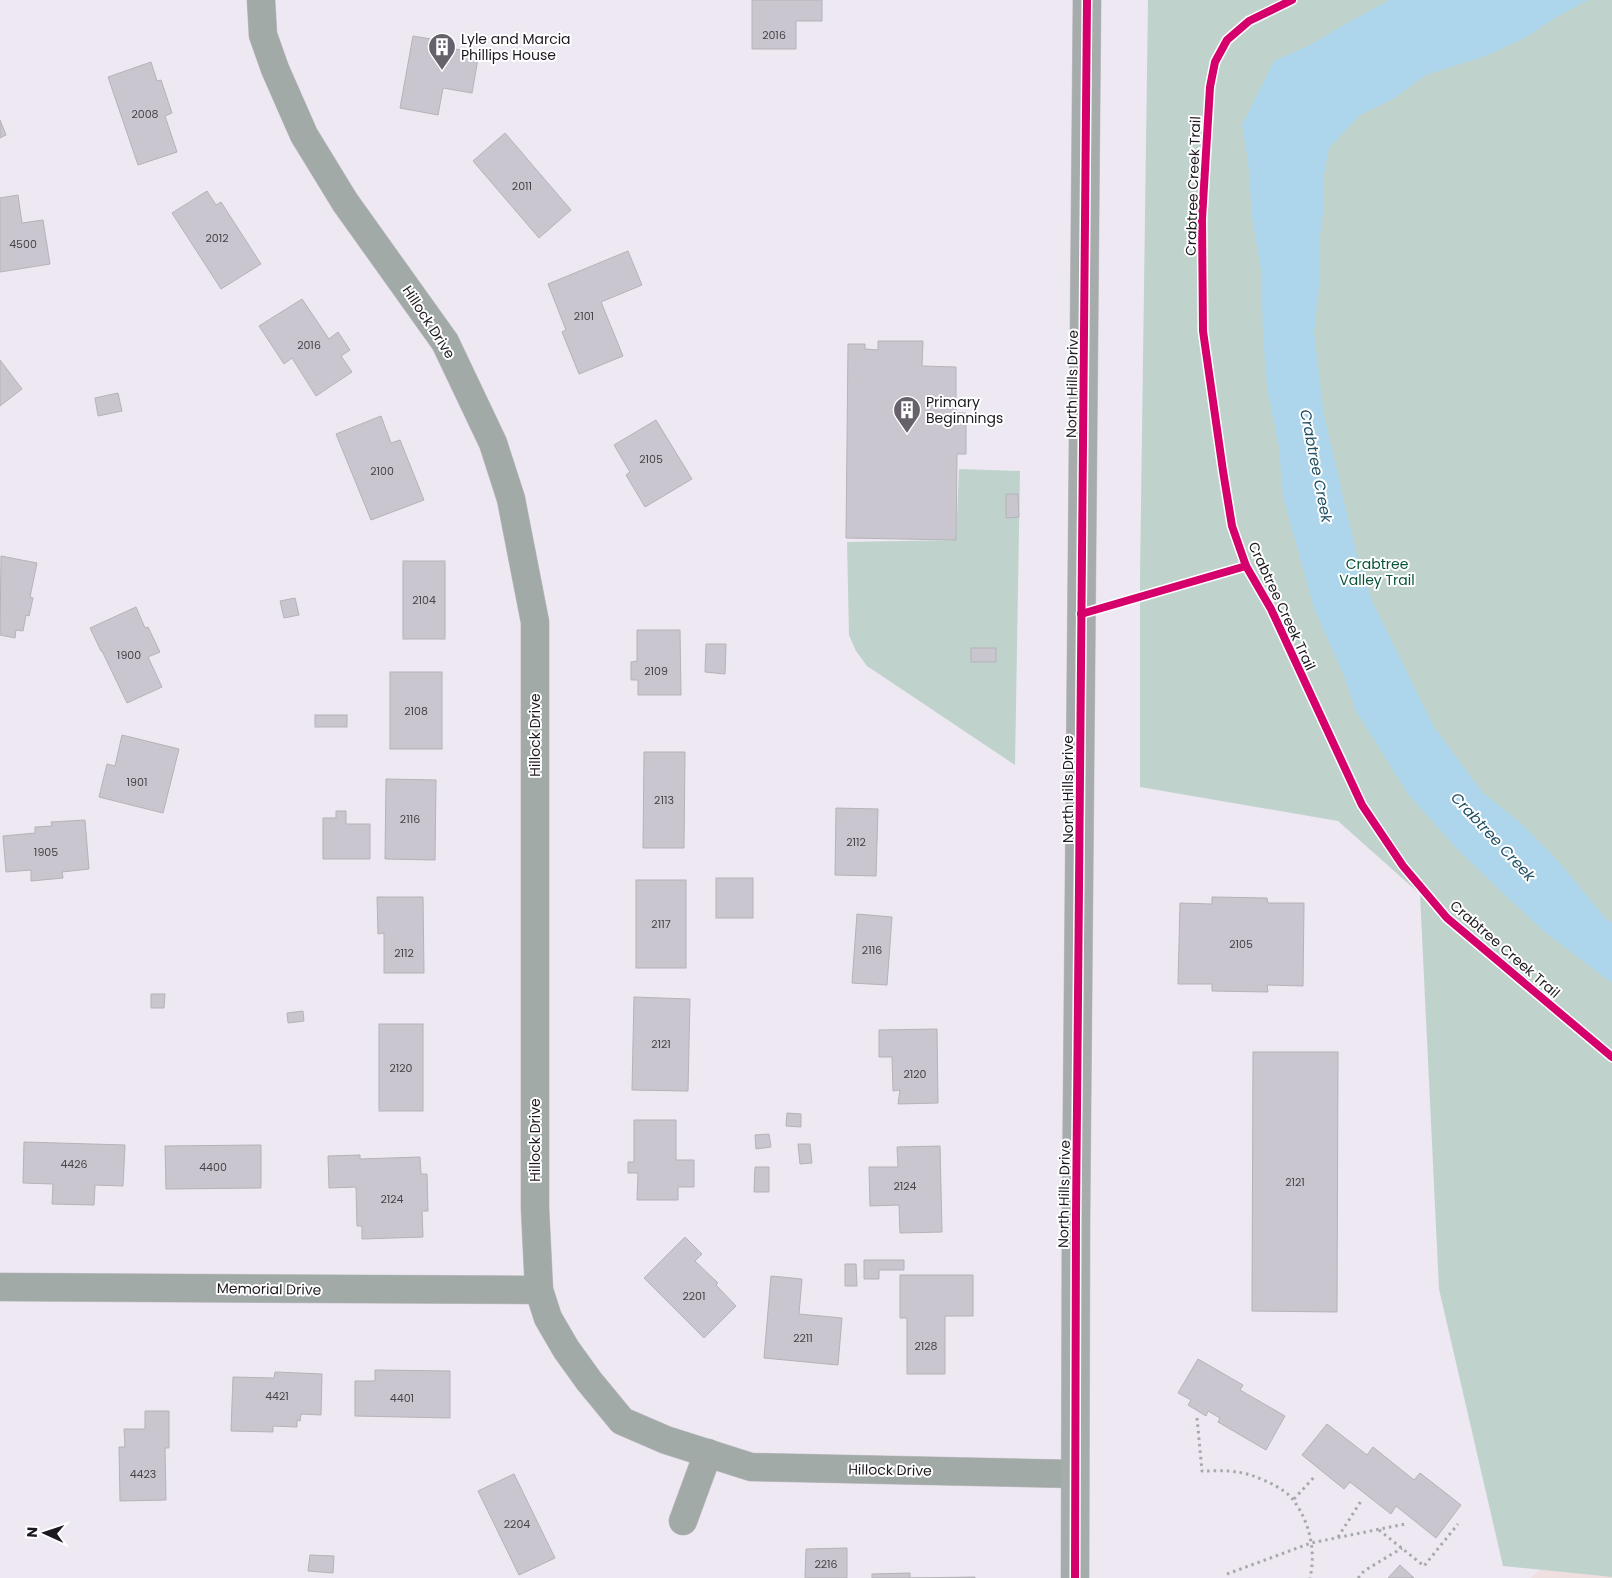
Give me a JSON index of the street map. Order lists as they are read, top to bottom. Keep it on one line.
{"streets":{"main road":["North Hills Drive"],"street":["Hillock Drive","Memorial Drive"],"cycle path":["Crabtree Creek Trail"]},"crossings":[["Hillock Drive","North Hills Drive"],["Hillock Drive","Memorial Drive"]],"water":["Crabtree Creek"],"parks":["Crabtree Valley Trail"],"places":{"building":["Lyle and Marcia Phillips House","Primary Beginnings"]},"house_numbers":["2016","2008","2011","2012","4500","2101","2016","2105","2100","2104","1900","2109","2108","1901","2113","2116","2112","1905","2117","2105","2116","2112","2121","2120","2120","4426","4400","2121","2124","2124","2201","2211","2128","4421","4401","4423","2204","2216"],"north":"left"}
